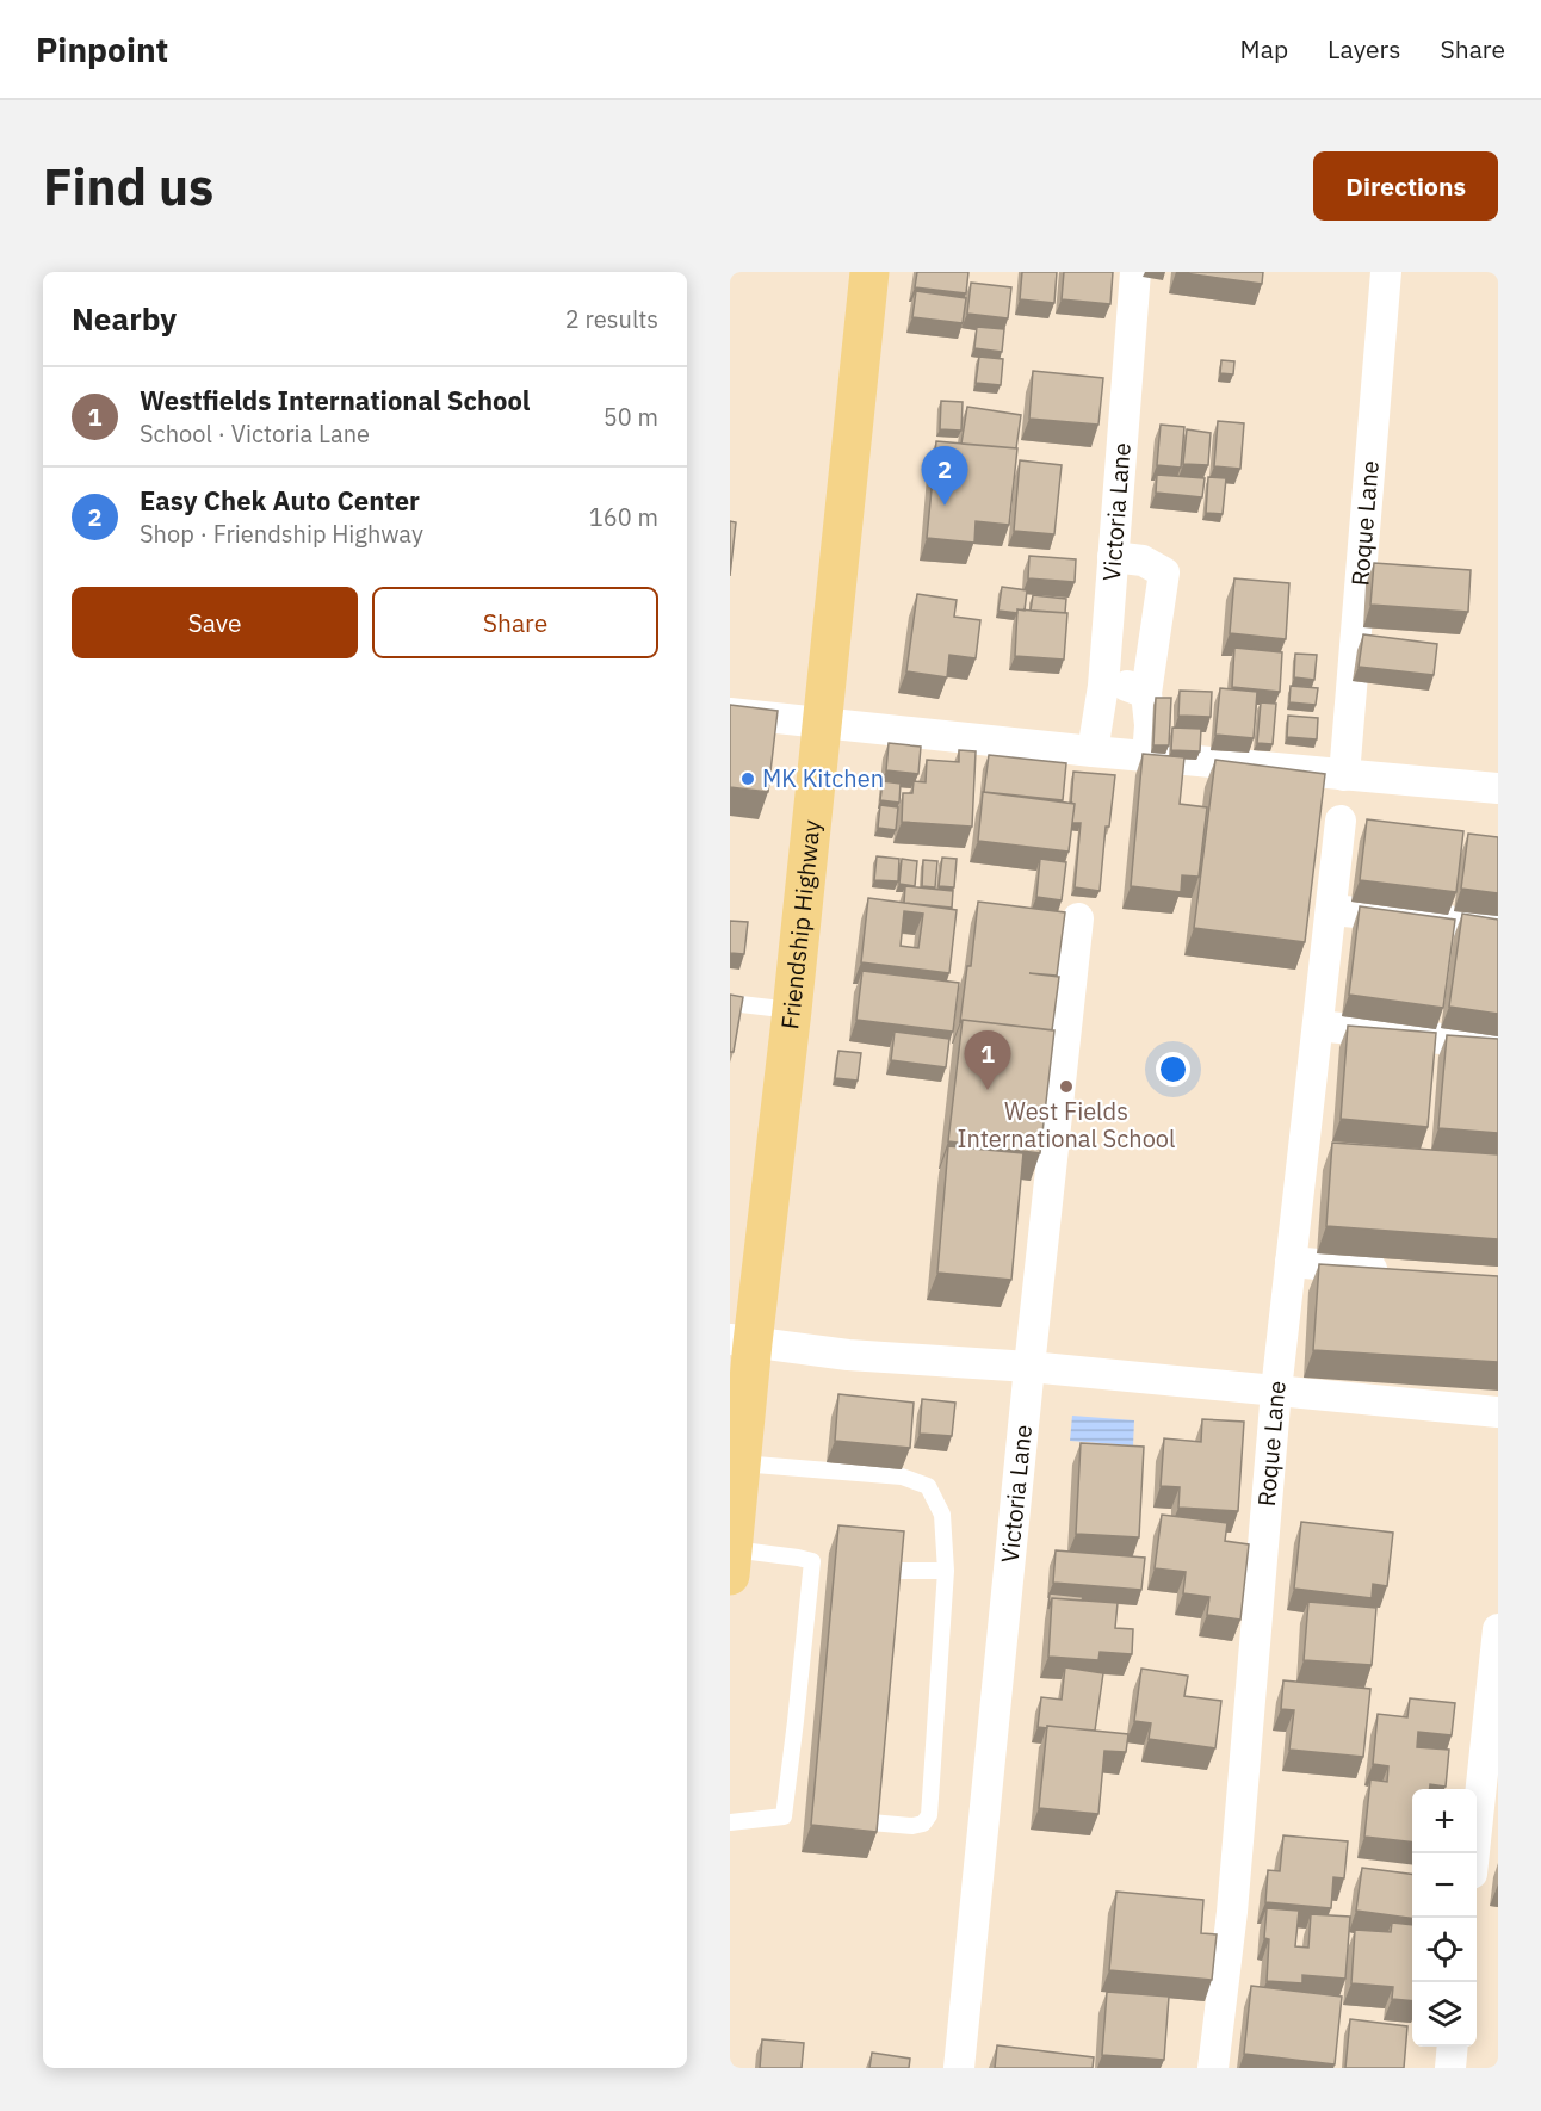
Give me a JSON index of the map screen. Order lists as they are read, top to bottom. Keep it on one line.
{"streets":{"main road":["Friendship Highway"],"street":["Victoria Lane","Roque Lane"]},"places":["MK Kitchen","West Fields International School"],"page":{"header":"Pinpoint","nav":["Map","Layers","Share"],"buttons":["Directions",["Save","Share"]],"title":"Find us","heading":["Nearby","2 results"],"list":[{"mark":"1","name":"Westfields International School","note":"School · Victoria Lane","value":"50 m"},{"mark":"2","name":"Easy Chek Auto Center","note":"Shop · Friendship Highway","value":"160 m"}],"pins":["2","1"],"map_buttons":["+","−"]}}
